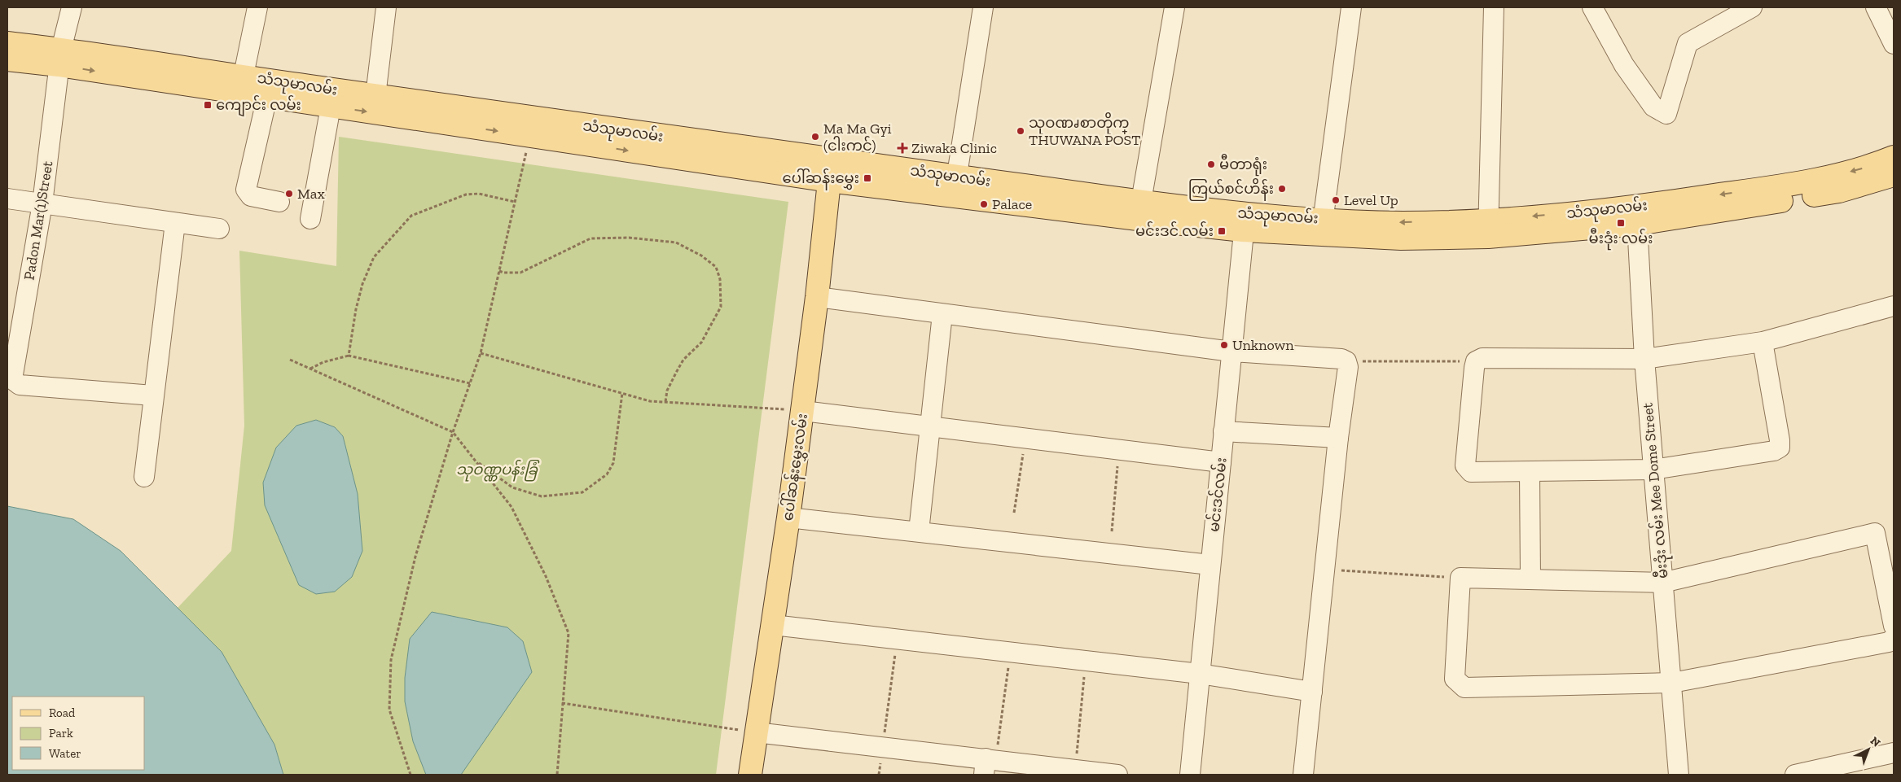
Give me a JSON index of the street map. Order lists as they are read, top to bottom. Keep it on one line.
{"streets":{"main road":["သံသုမာလမ်း","ပေါ်ဆန်းမွှေးလမ်း"],"street":["Padon Mar(1)Street","မီးဒုံး လမ်း Mee Dome Street","မင်းဒင်လမ်း"]},"crossings":[["သံသုမာလမ်း","Padon Mar(1)Street"],["သံသုမာလမ်း","ပေါ်ဆန်းမွှေးလမ်း"],["သံသုမာလမ်း","မီးဒုံး လမ်း Mee Dome Street"],["သံသုမာလမ်း","မင်းဒင်လမ်း"]],"parks":["သုဝဏ္ဏပန်းခြံ"],"places":{"transit":["ကျောင်း လမ်း","ပေါ်ဆန်းမွှေး","မီးဒုံး လမ်း","မင်းဒင် လမ်း"],"other":["သုဝဏၧစာတိုက္ THUWANA POST","Ma Ma Gyi (ငါးကင်)","မီတာရုံး","ကြယ်စင်ဟိန်း","Max","Level Up","Palace","Unknown"],"health":["Ziwaka Clinic"]},"legend":["Road","Park","Water"],"north":"top right"}
